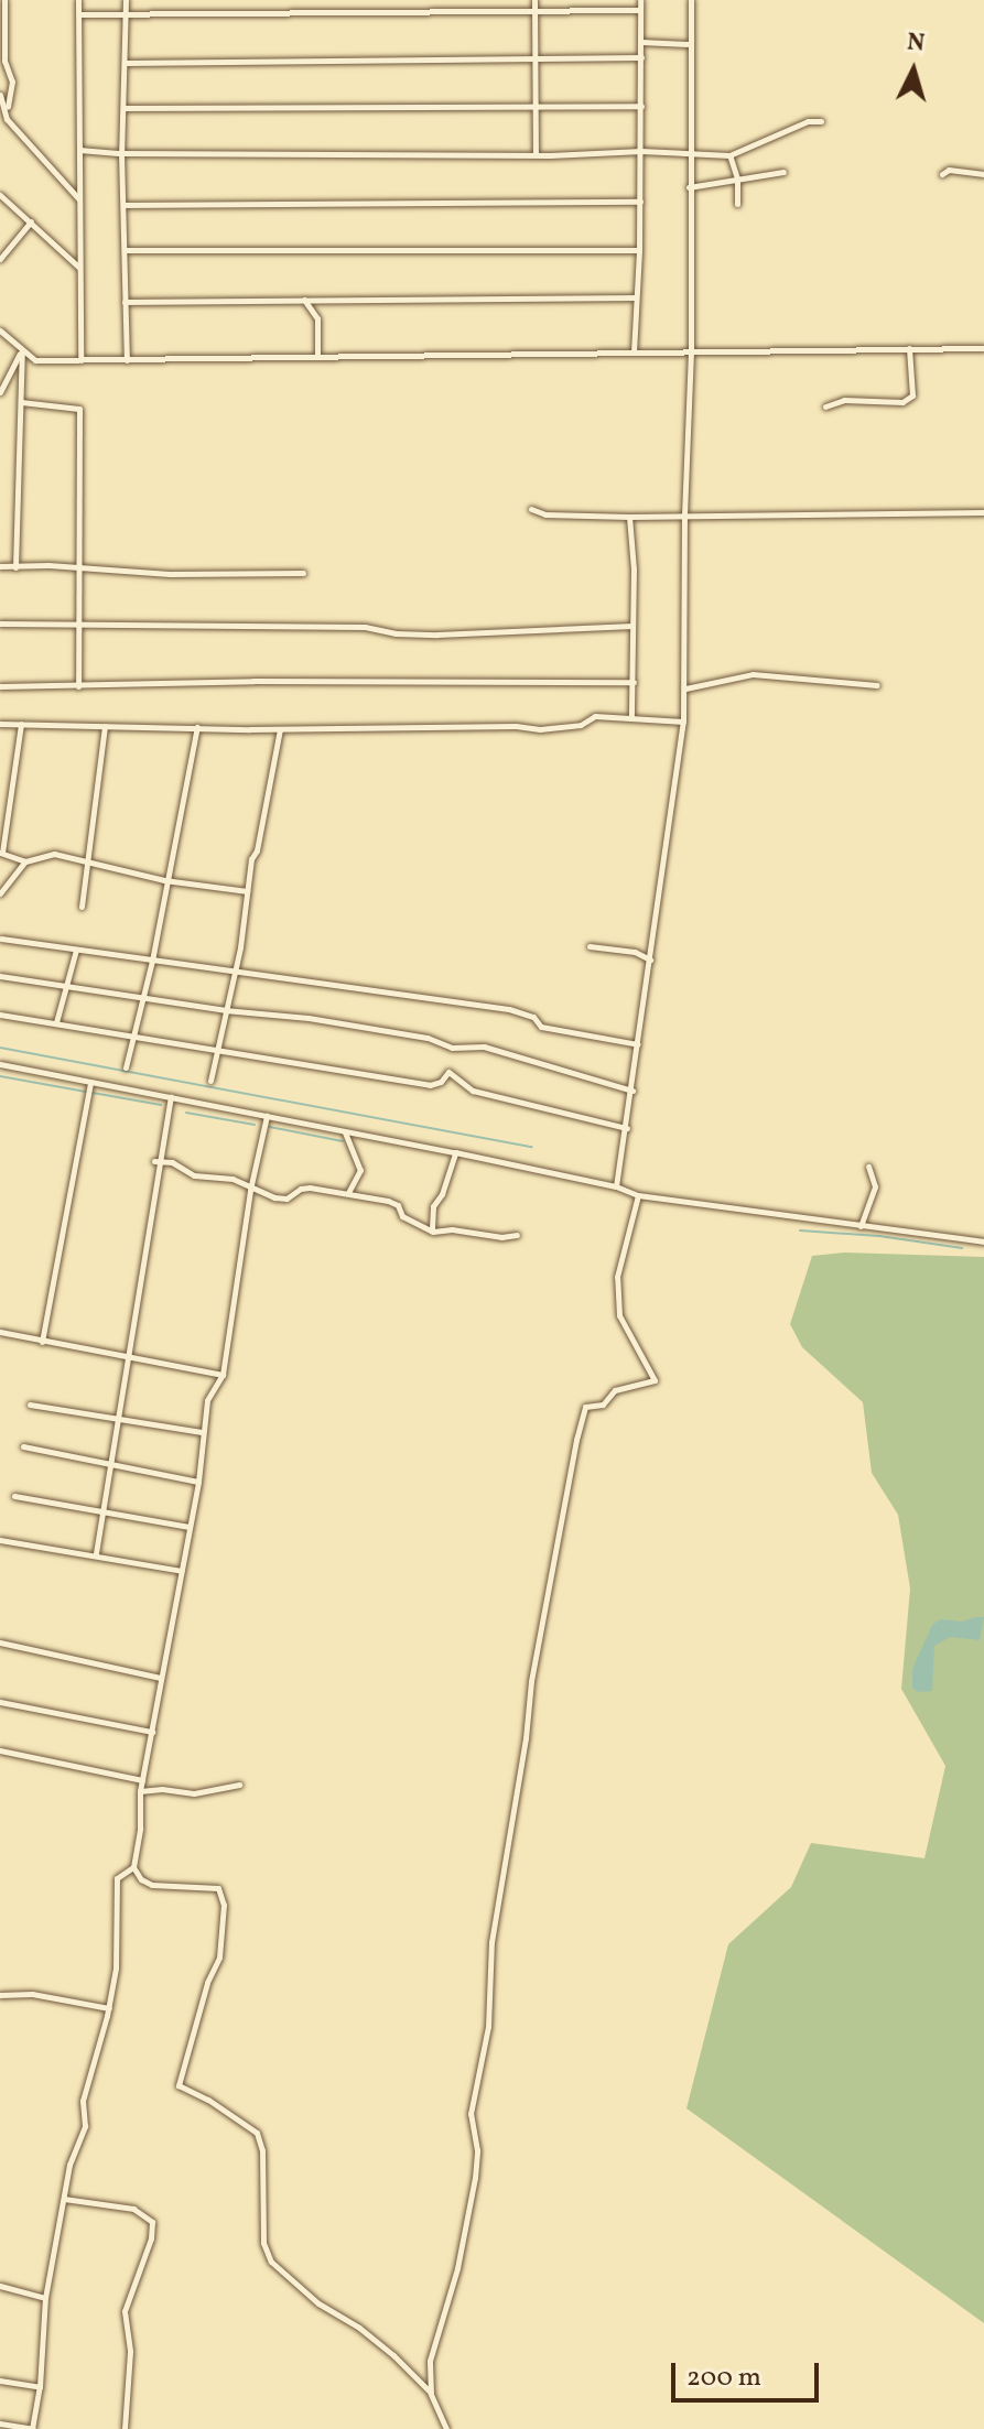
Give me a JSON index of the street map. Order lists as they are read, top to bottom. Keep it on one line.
{"scale_bar":"200 m","north":"top"}
